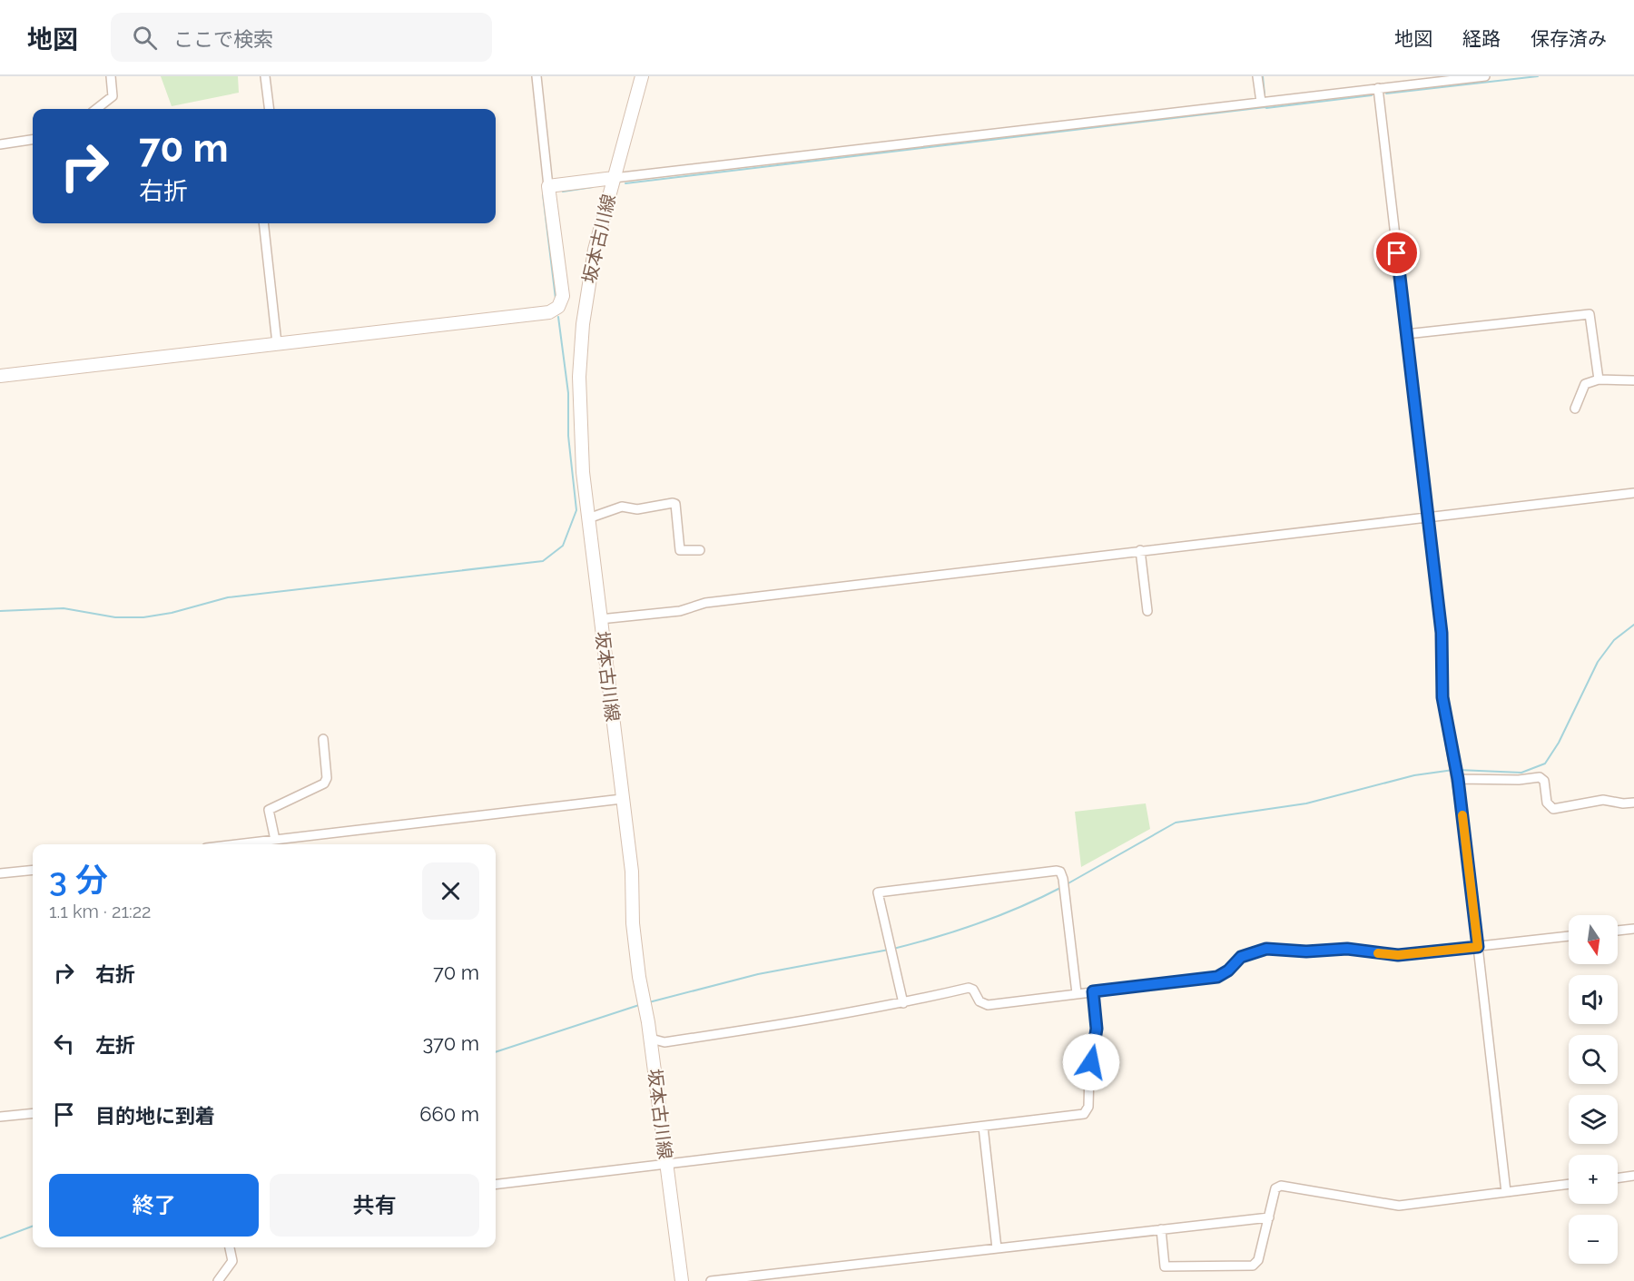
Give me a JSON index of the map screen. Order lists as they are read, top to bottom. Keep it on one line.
{"streets":{"main road":["坂本古川線"]},"north":"bottom","page":{"header":"地図","search":"ここで検索","nav":["地図","経路","保存済み"],"turn":["70 m","右折"],"heading":["3 分","1.1 km · 21:22"],"map_buttons":["+","−"],"list":[{"name":"右折","value":"70 m"},{"name":"左折","value":"370 m"},{"name":"目的地に到着","value":"660 m"}],"buttons":["終了","共有"]}}
